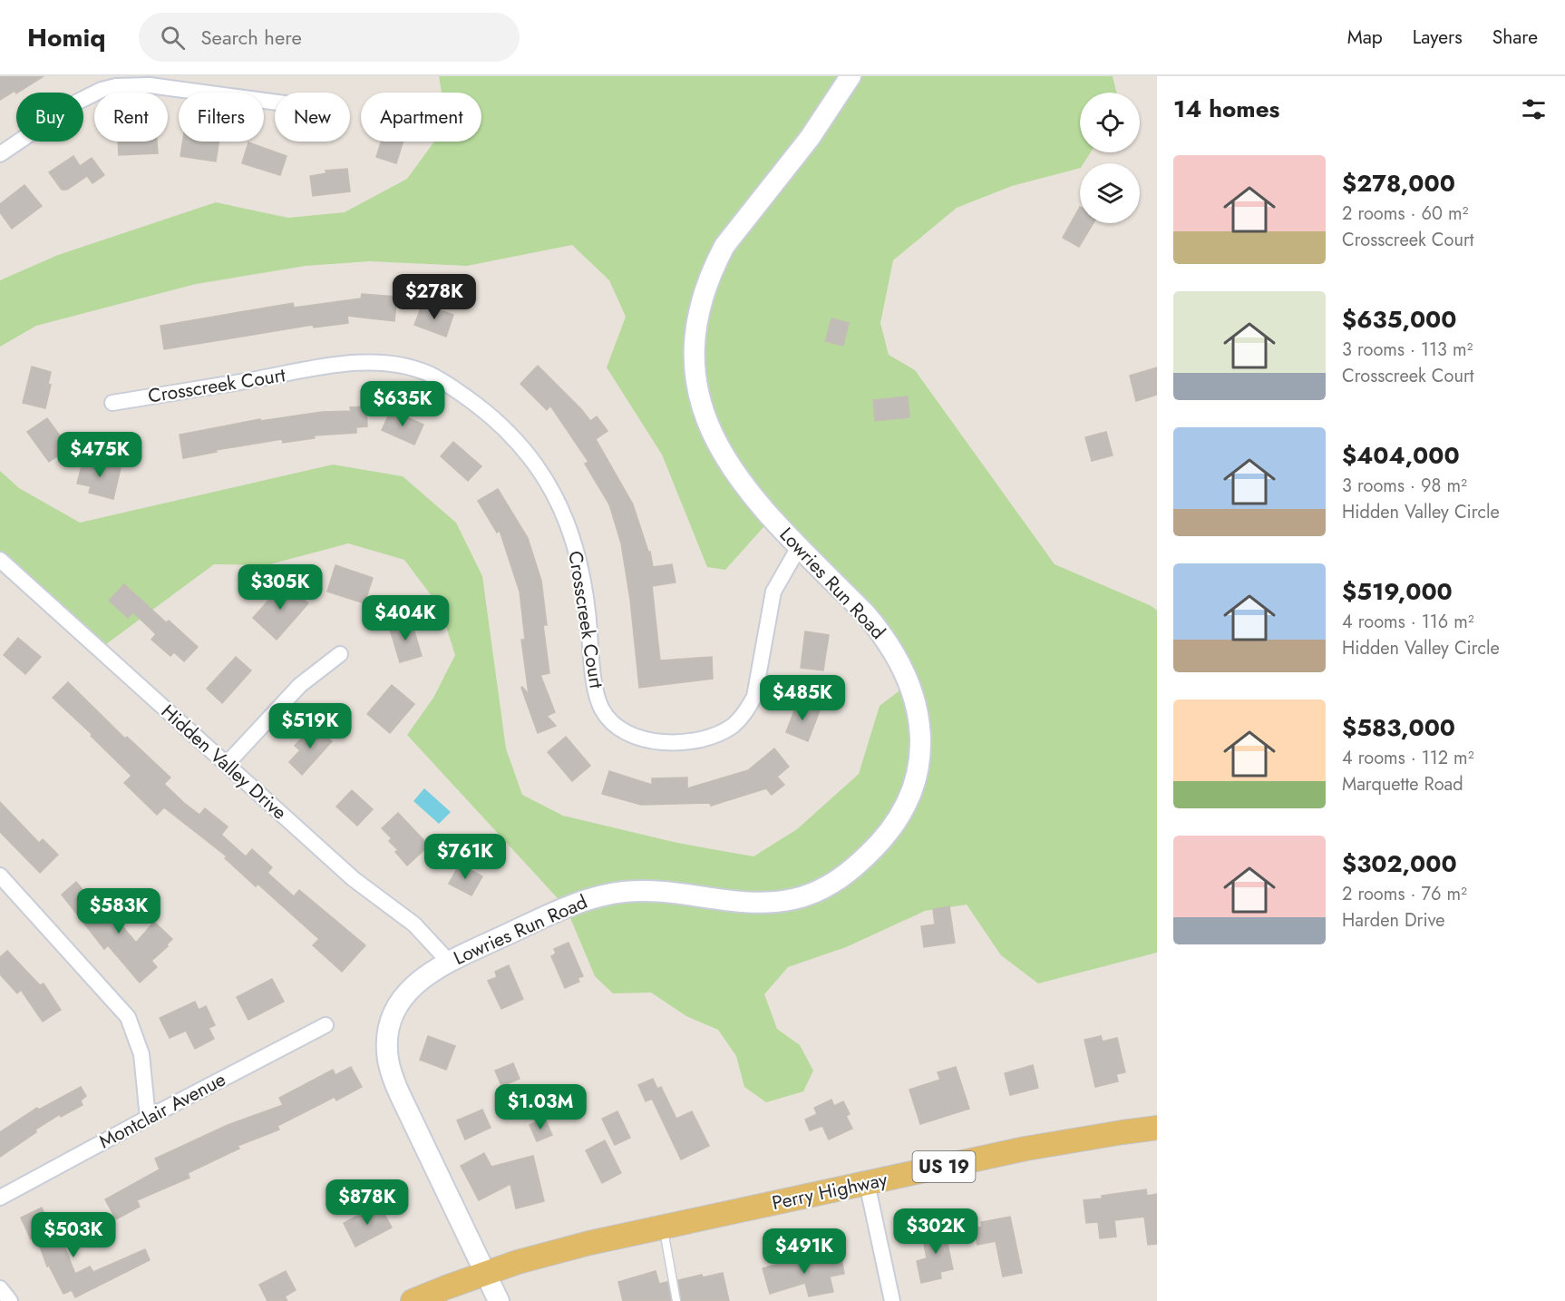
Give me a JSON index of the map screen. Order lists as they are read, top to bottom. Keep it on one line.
{"streets":{"main road":["US 19","Perry Highway"],"street":["Crosscreek Court","Lowries Run Road","Hidden Valley Drive","Montclair Avenue"]},"crossings":[["Crosscreek Court","Lowries Run Road"],["Lowries Run Road","Hidden Valley Drive"],["Lowries Run Road","Perry Highway"]],"page":{"header":"Homiq","search":"Search here","nav":["Map","Layers","Share"],"heading":"14 homes","chip":["Buy","Rent","Filters","New","Apartment"],"list":[{"name":"$278,000","note":"2 rooms · 60 m² · Crosscreek Court"},{"name":"$635,000","note":"3 rooms · 113 m² · Crosscreek Court"},{"name":"$404,000","note":"3 rooms · 98 m² · Hidden Valley Circle"},{"name":"$519,000","note":"4 rooms · 116 m² · Hidden Valley Circle"},{"name":"$583,000","note":"4 rooms · 112 m² · Marquette Road"},{"name":"$302,000","note":"2 rooms · 76 m² · Harden Drive"}],"price":["$278K","$635K","$475K","$305K","$404K","$485K","$519K","$761K","$583K","$1.03M","$878K","$302K","$503K","$491K"]}}
